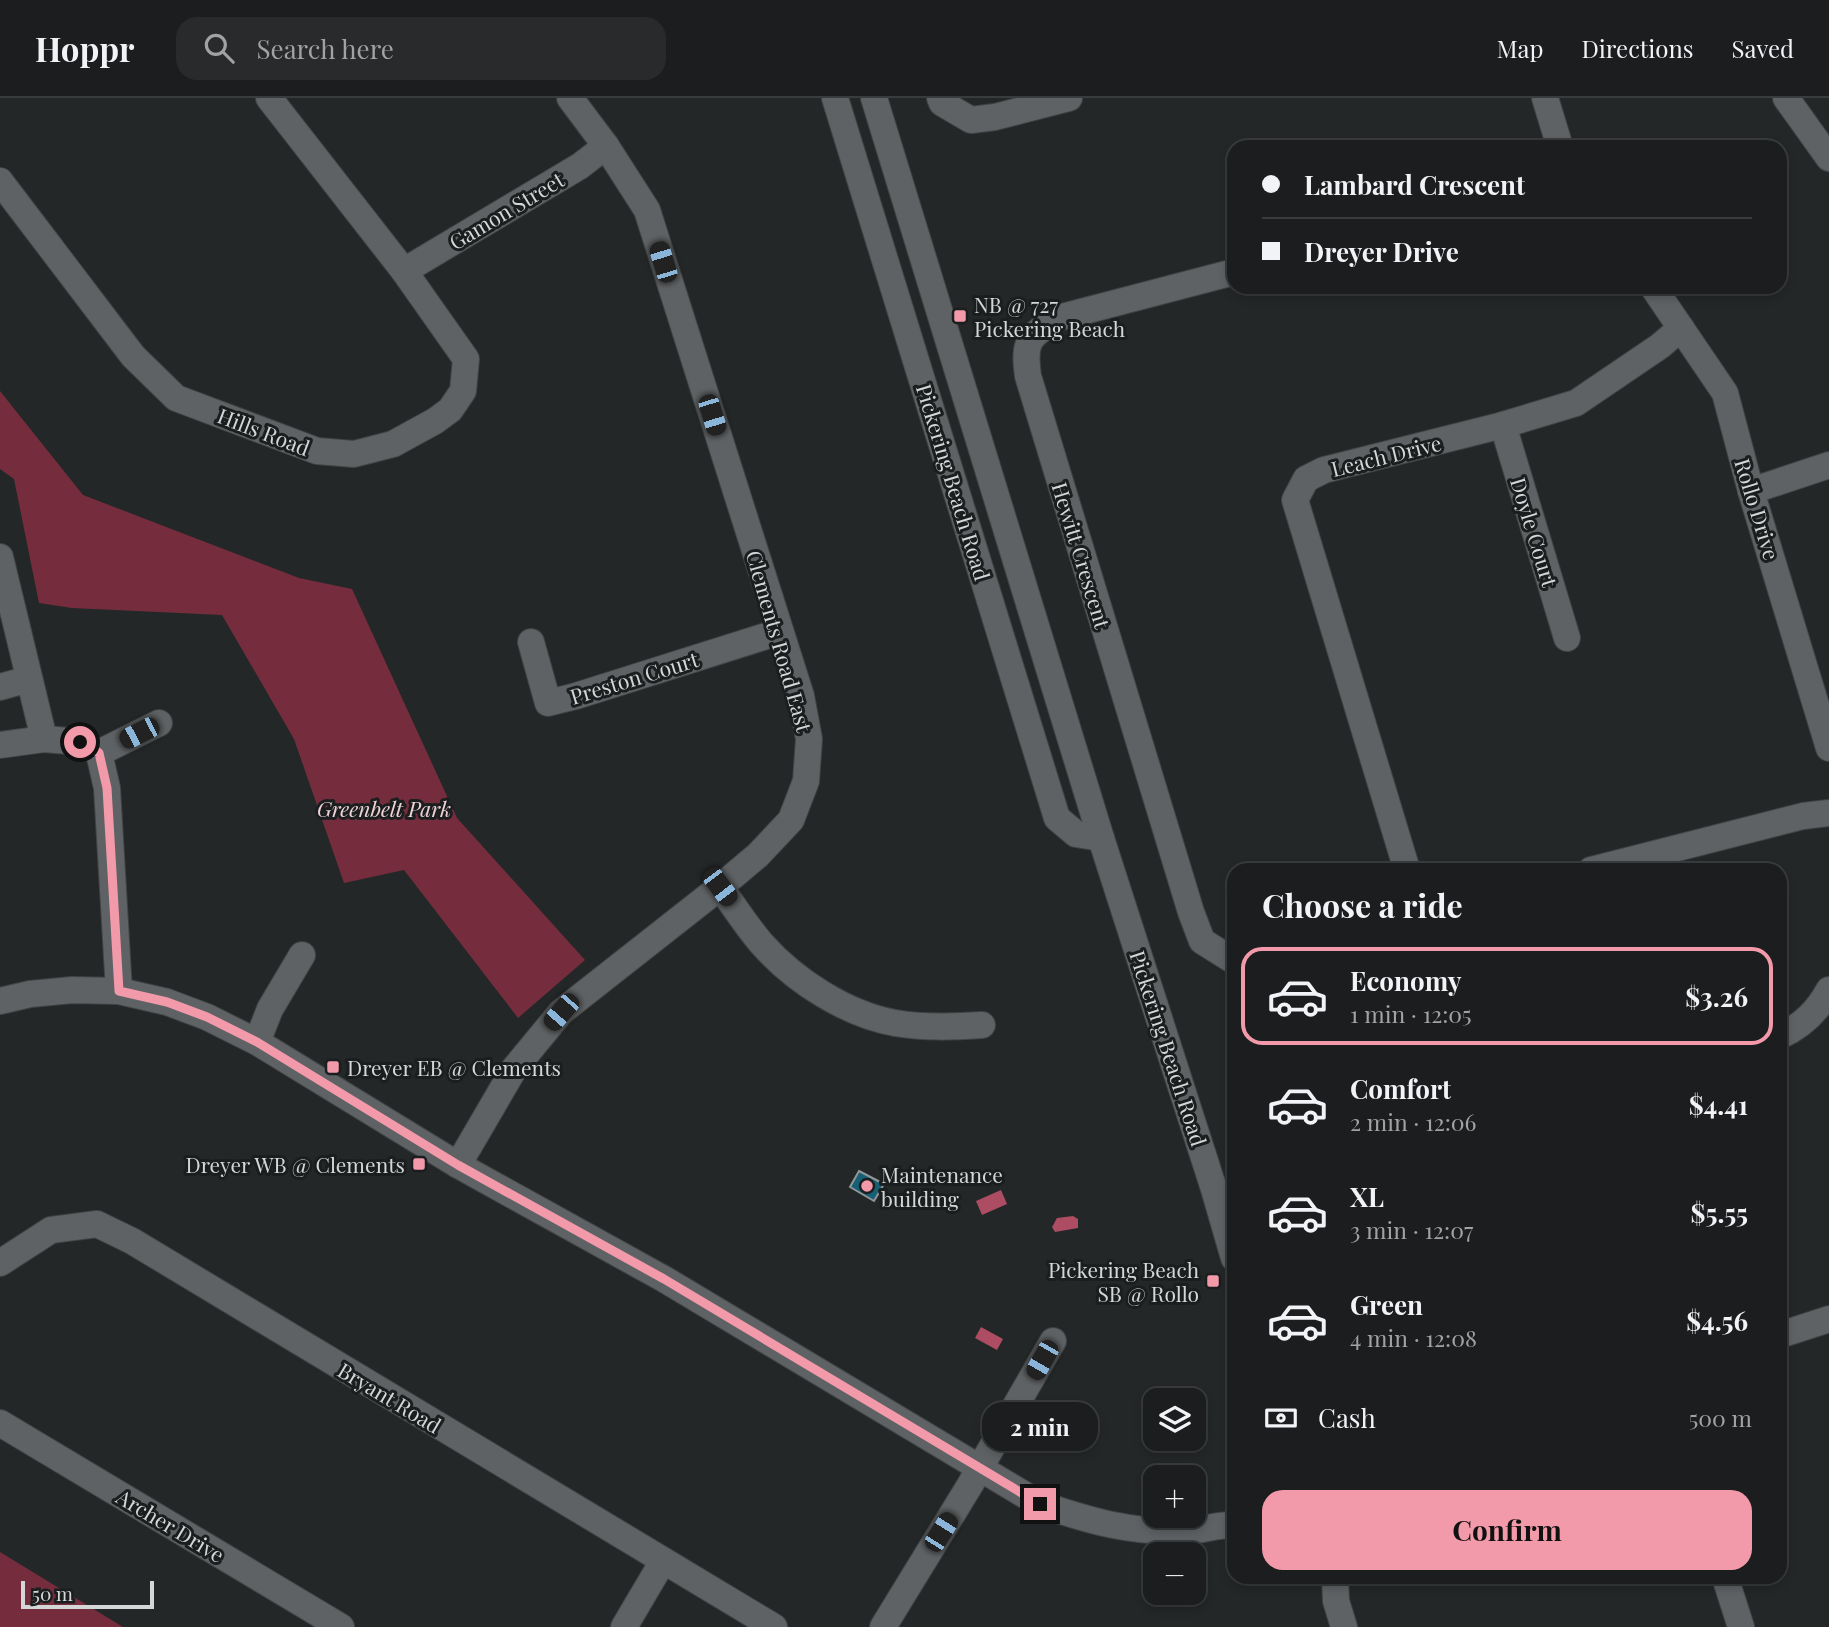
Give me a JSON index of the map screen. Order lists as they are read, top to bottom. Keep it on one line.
{"streets":{"street":["Gamon Street","Hills Road","Leach Drive","Pickering Beach Road","Rollo Drive","Doyle Court","Hewitt Crescent","Clements Road East","Preston Court","Bryant Road","Archer Drive"]},"crossings":[["Gamon Street","Hills Road"],["Gamon Street","Clements Road East"],["Leach Drive","Rollo Drive"],["Leach Drive","Doyle Court"],["Clements Road East","Preston Court"]],"parks":["Greenbelt Park"],"places":{"transit":["NB @ 727 Pickering Beach","Dreyer EB @ Clements","Dreyer WB @ Clements","Pickering Beach SB @ Rollo"],"other":["Maintenance building"]},"scale_bar":"50 m","page":{"header":"Hoppr","search":"Search here","nav":["Map","Directions","Saved"],"banner":["Lambard Crescent","Dreyer Drive"],"heading":"Choose a ride","list":[{"name":"Economy","note":"1 min · 12:05","value":"$3.26"},{"name":"Comfort","note":"2 min · 12:06","value":"$4.41"},{"name":"XL","note":"3 min · 12:07","value":"$5.55"},{"name":"Green","note":"4 min · 12:08","value":"$4.56"}],"pay":["Cash","500 m"],"map_buttons":["+","−"],"bubble":"2 min","buttons":"Confirm","scale":"50 m"}}
